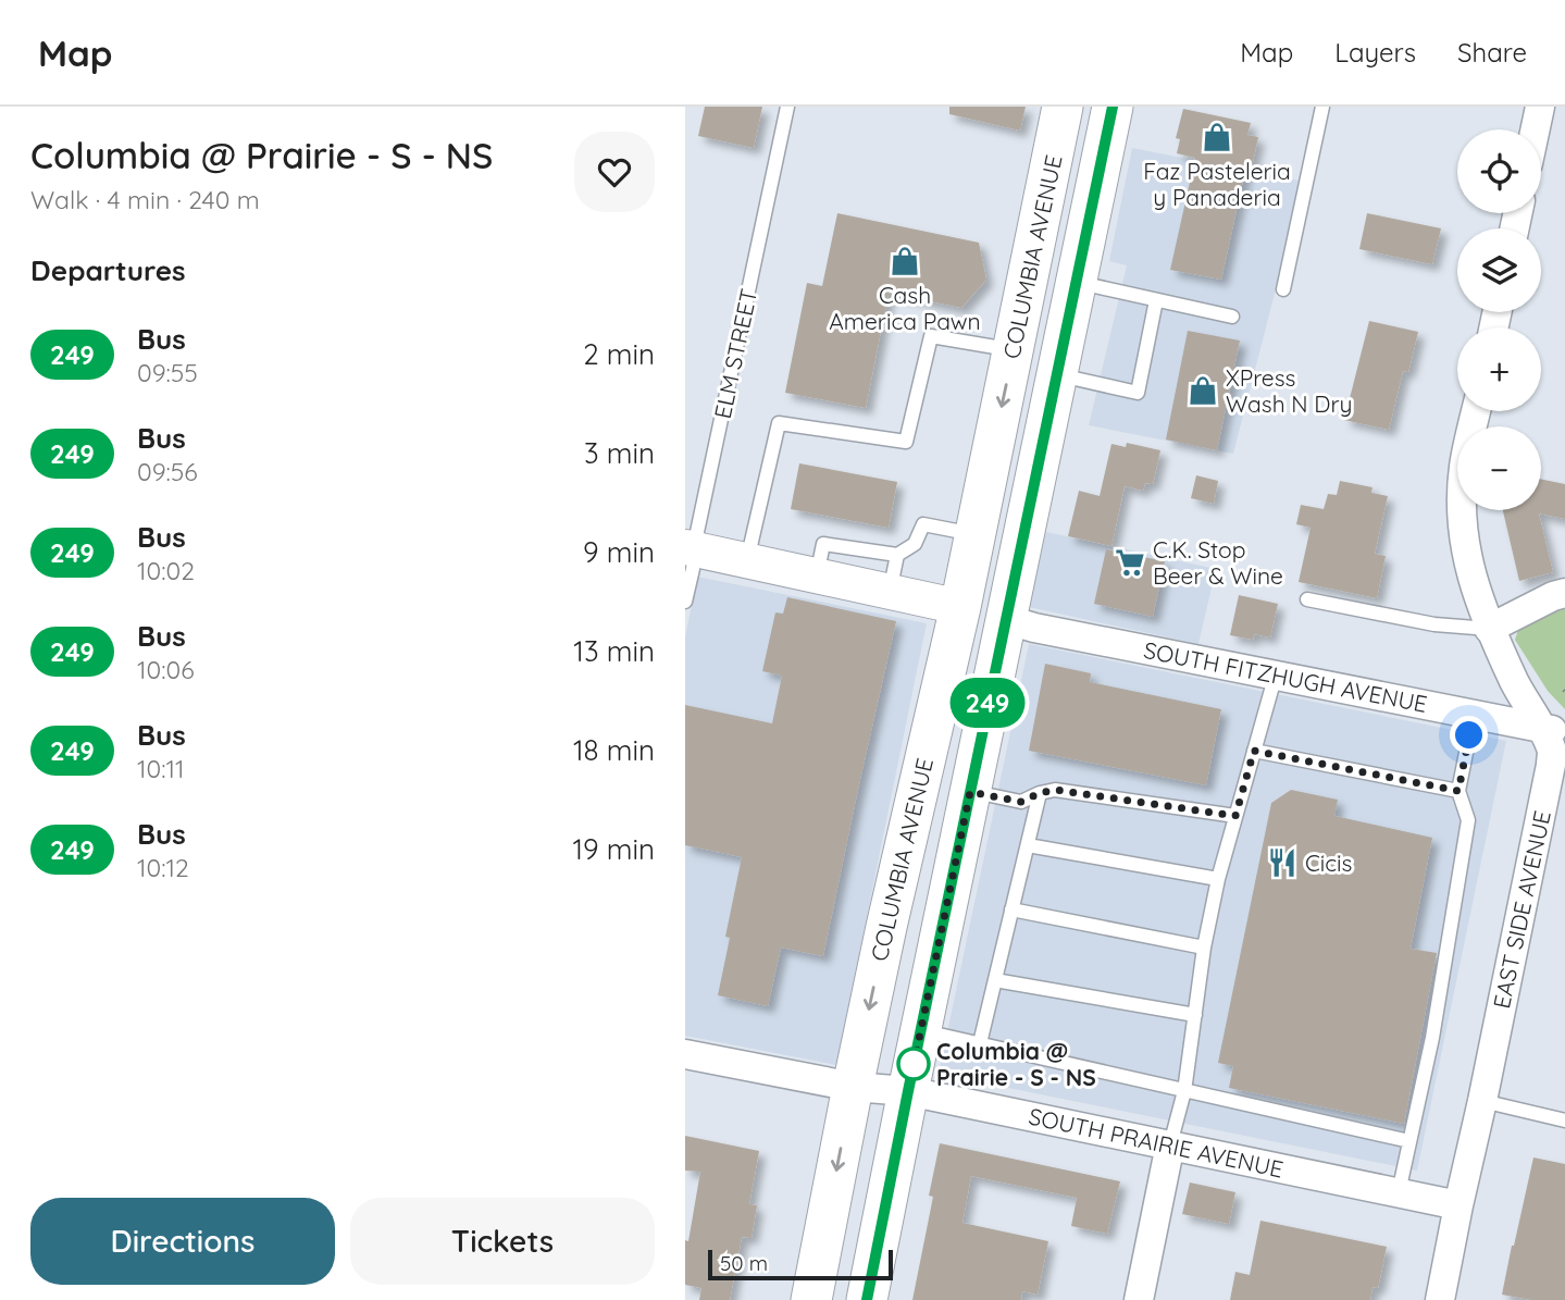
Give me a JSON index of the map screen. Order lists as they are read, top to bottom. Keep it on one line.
{"streets":{"main road":["COLUMBIA AVENUE"],"street":["SOUTH FITZHUGH AVENUE","EAST SIDE AVENUE","SOUTH PRAIRIE AVENUE"],"lane":["ELM STREET"]},"crossings":[["COLUMBIA AVENUE","SOUTH FITZHUGH AVENUE"],["COLUMBIA AVENUE","SOUTH PRAIRIE AVENUE"],["SOUTH FITZHUGH AVENUE","EAST SIDE AVENUE"],["EAST SIDE AVENUE","SOUTH PRAIRIE AVENUE"]],"places":{"shop":["Faz Pasteleria y Panaderia","Cash America Pawn","XPress Wash N Dry"],"supermarket":["C.K. Stop Beer & Wine"],"restaurant":["Cicis"],"other":["Columbia @ Prairie - S - NS"]},"lines":["bus line 249"],"scale_bar":"50 m","page":{"header":"Map","nav":["Map","Layers","Share"],"heading":[["Columbia @ Prairie - S - NS","Walk · 4 min · 240 m"],"Departures"],"on_map":"249","map_buttons":["+","−"],"list":[{"mark":"249","name":"Bus","note":"09:55","value":"2 min"},{"mark":"249","name":"Bus","note":"09:56","value":"3 min"},{"mark":"249","name":"Bus","note":"10:02","value":"9 min"},{"mark":"249","name":"Bus","note":"10:06","value":"13 min"},{"mark":"249","name":"Bus","note":"10:11","value":"18 min"},{"mark":"249","name":"Bus","note":"10:12","value":"19 min"}],"buttons":["Directions","Tickets"],"scale":"50 m"}}
